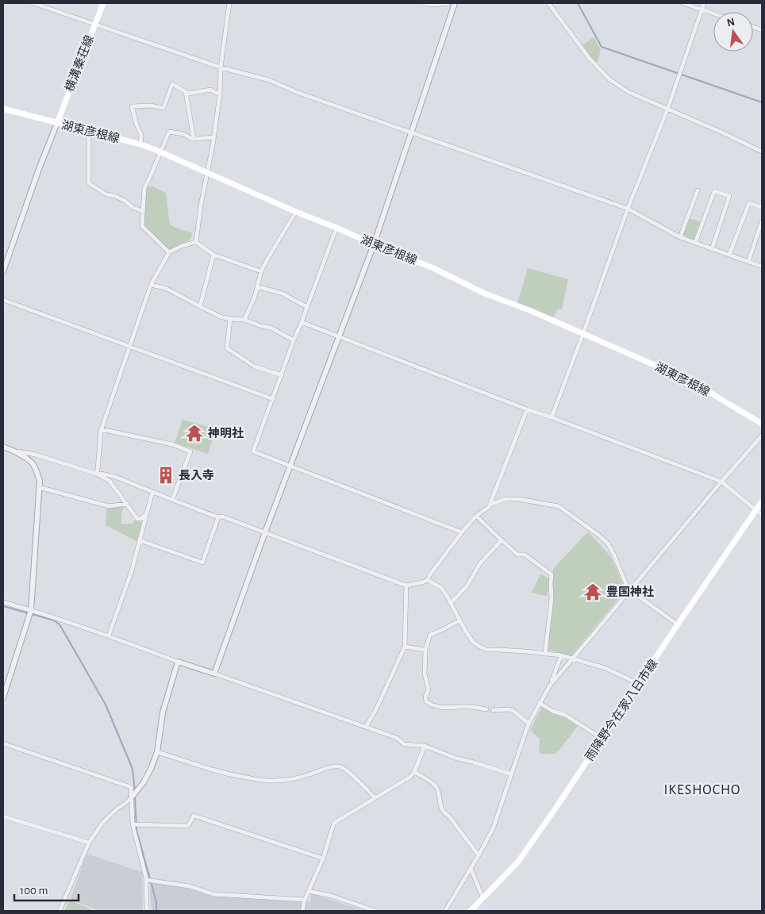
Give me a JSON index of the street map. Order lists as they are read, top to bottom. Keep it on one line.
{"streets":{"main road":["横溝秦荘線","湖東彦根線","雨降野今在家八日市線"]},"crossings":[["横溝秦荘線","湖東彦根線"]],"districts":["IKESHOCHO"],"places":{"temple":["神明社","豊国神社"],"building":["長入寺"]},"scale_bar":"100 m","north":"top"}
